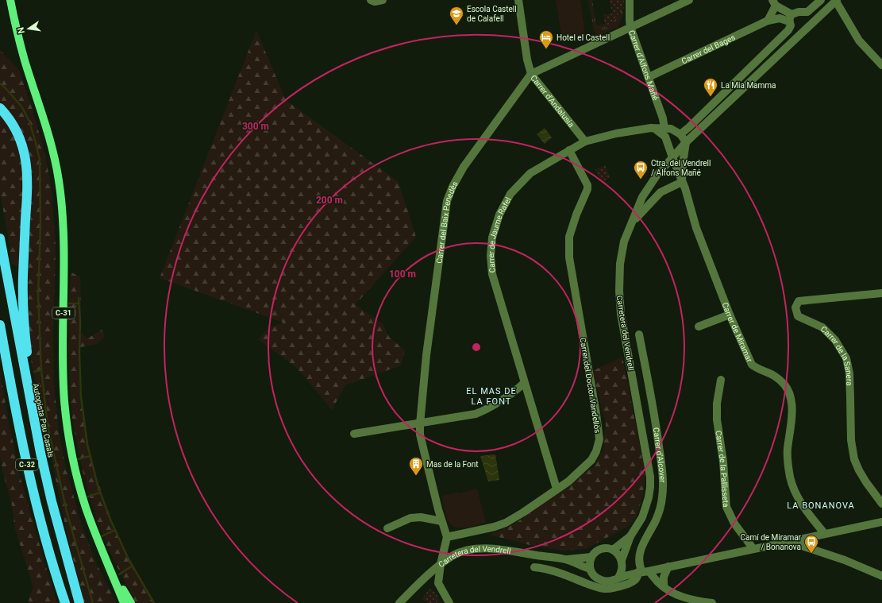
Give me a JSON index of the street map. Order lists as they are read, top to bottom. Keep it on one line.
{"streets":{"highway":["Autopista Pau Casals","C-32"],"main road":["C-31"],"street":["Carrer del Bages","Carrer d'Alfons Mañé","Carrer d'Andalusia","Carrer del Baix Penedès","Carrer de Jaume Rafel","Carrer de Miramar","Carretera del Vendrell","Carrer de la Sanera","Carrer del Doctor Vandellòs","Carrer d'Alcover","Carrer de la Pallisseta"]},"crossings":[["Carrer del Bages","Carrer d'Alfons Mañé"],["Carrer d'Alfons Mañé","Carrer del Baix Penedès"],["Carrer d'Alfons Mañé","Carrer de Jaume Rafel"],["Carrer d'Alfons Mañé","Carrer de Miramar"],["Carrer d'Alfons Mañé","Carretera del Vendrell"],["Carrer d'Andalusia","Carrer del Baix Penedès"],["Carrer d'Andalusia","Carrer de Jaume Rafel"],["Carrer del Baix Penedès","Carrer del Doctor Vandellòs"],["Carrer de Jaume Rafel","Carrer del Doctor Vandellòs"],["Carrer de Miramar","Carretera del Vendrell"]],"districts":["EL MAS DE LA FONT","LA BONANOVA"],"places":{"school or university":["Escola Castell de Calafell"],"hotel":["Hotel el Castell"],"restaurant":["La Mia Mamma"],"bus stop":["Ctra. del Vendrell / Alfons Mañé","Camí de Miramar / Bonanova"],"building":["Mas de la Font"]},"north":"left","rings":["300 m","200 m","100 m"]}
